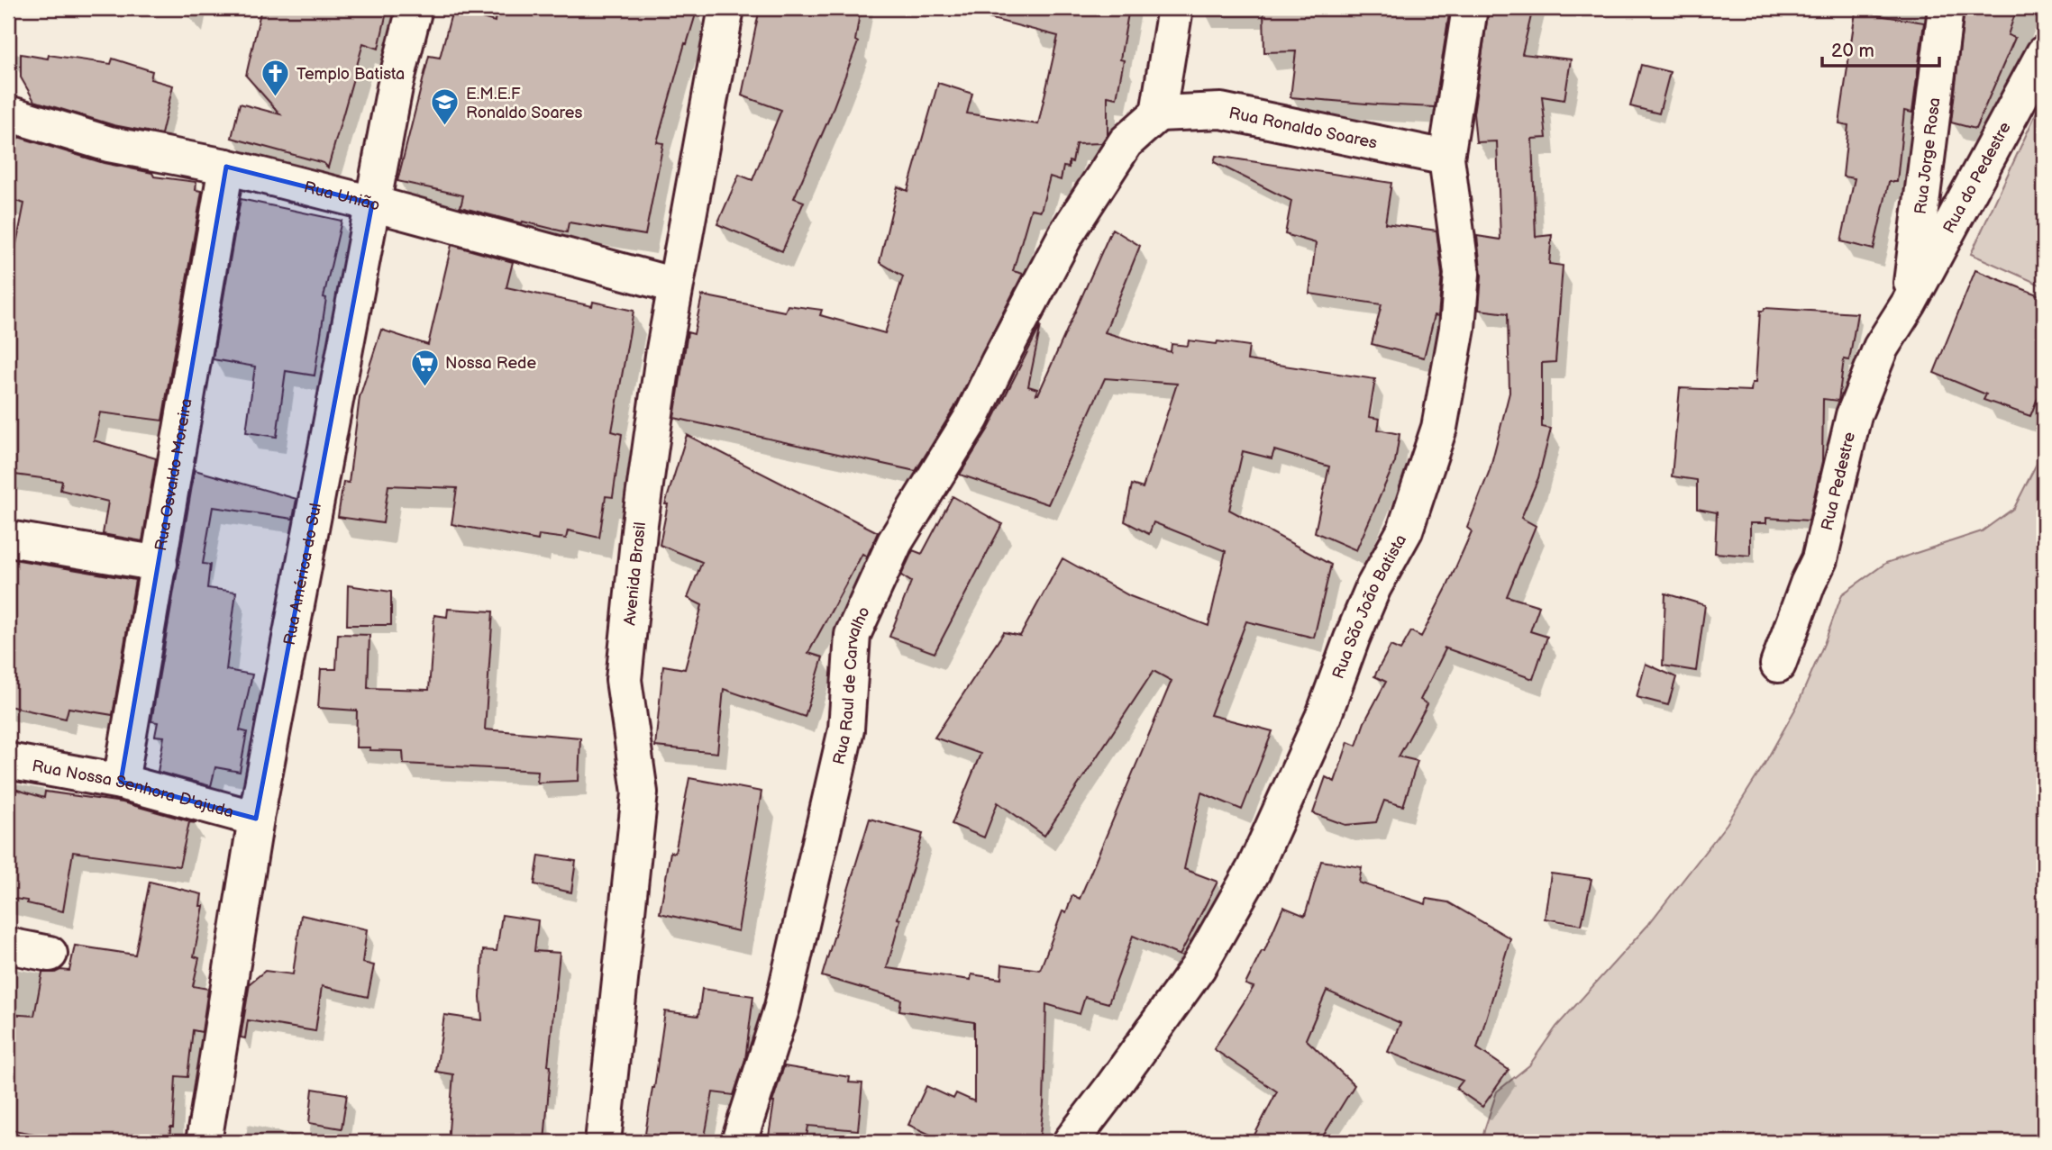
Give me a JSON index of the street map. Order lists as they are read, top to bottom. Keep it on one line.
{"streets":{"street":["Rua Ronaldo Soares","Rua Jorge Rosa","Rua do Pedestre","Rua União","Rua Osvaldo Moreira","Rua Pedestre","Avenida Brasil","Rua América do Sul","Rua São João Batista","Rua Raul de Carvalho","Rua Nossa Senhora D'ajuda"]},"crossings":[["Rua Ronaldo Soares","Rua São João Batista"],["Rua Ronaldo Soares","Rua Raul de Carvalho"],["Rua Jorge Rosa","Rua do Pedestre"],["Rua Jorge Rosa","Rua Pedestre"],["Rua do Pedestre","Rua Pedestre"],["Rua União","Rua Osvaldo Moreira"],["Rua União","Avenida Brasil"],["Rua União","Rua América do Sul"],["Rua Osvaldo Moreira","Rua Nossa Senhora D'ajuda"],["Rua América do Sul","Rua Nossa Senhora D'ajuda"]],"places":{"church":["Templo Batista"],"school or university":["E.M.E.F Ronaldo Soares"],"supermarket":["Nossa Rede"]},"scale_bar":"20 m"}
